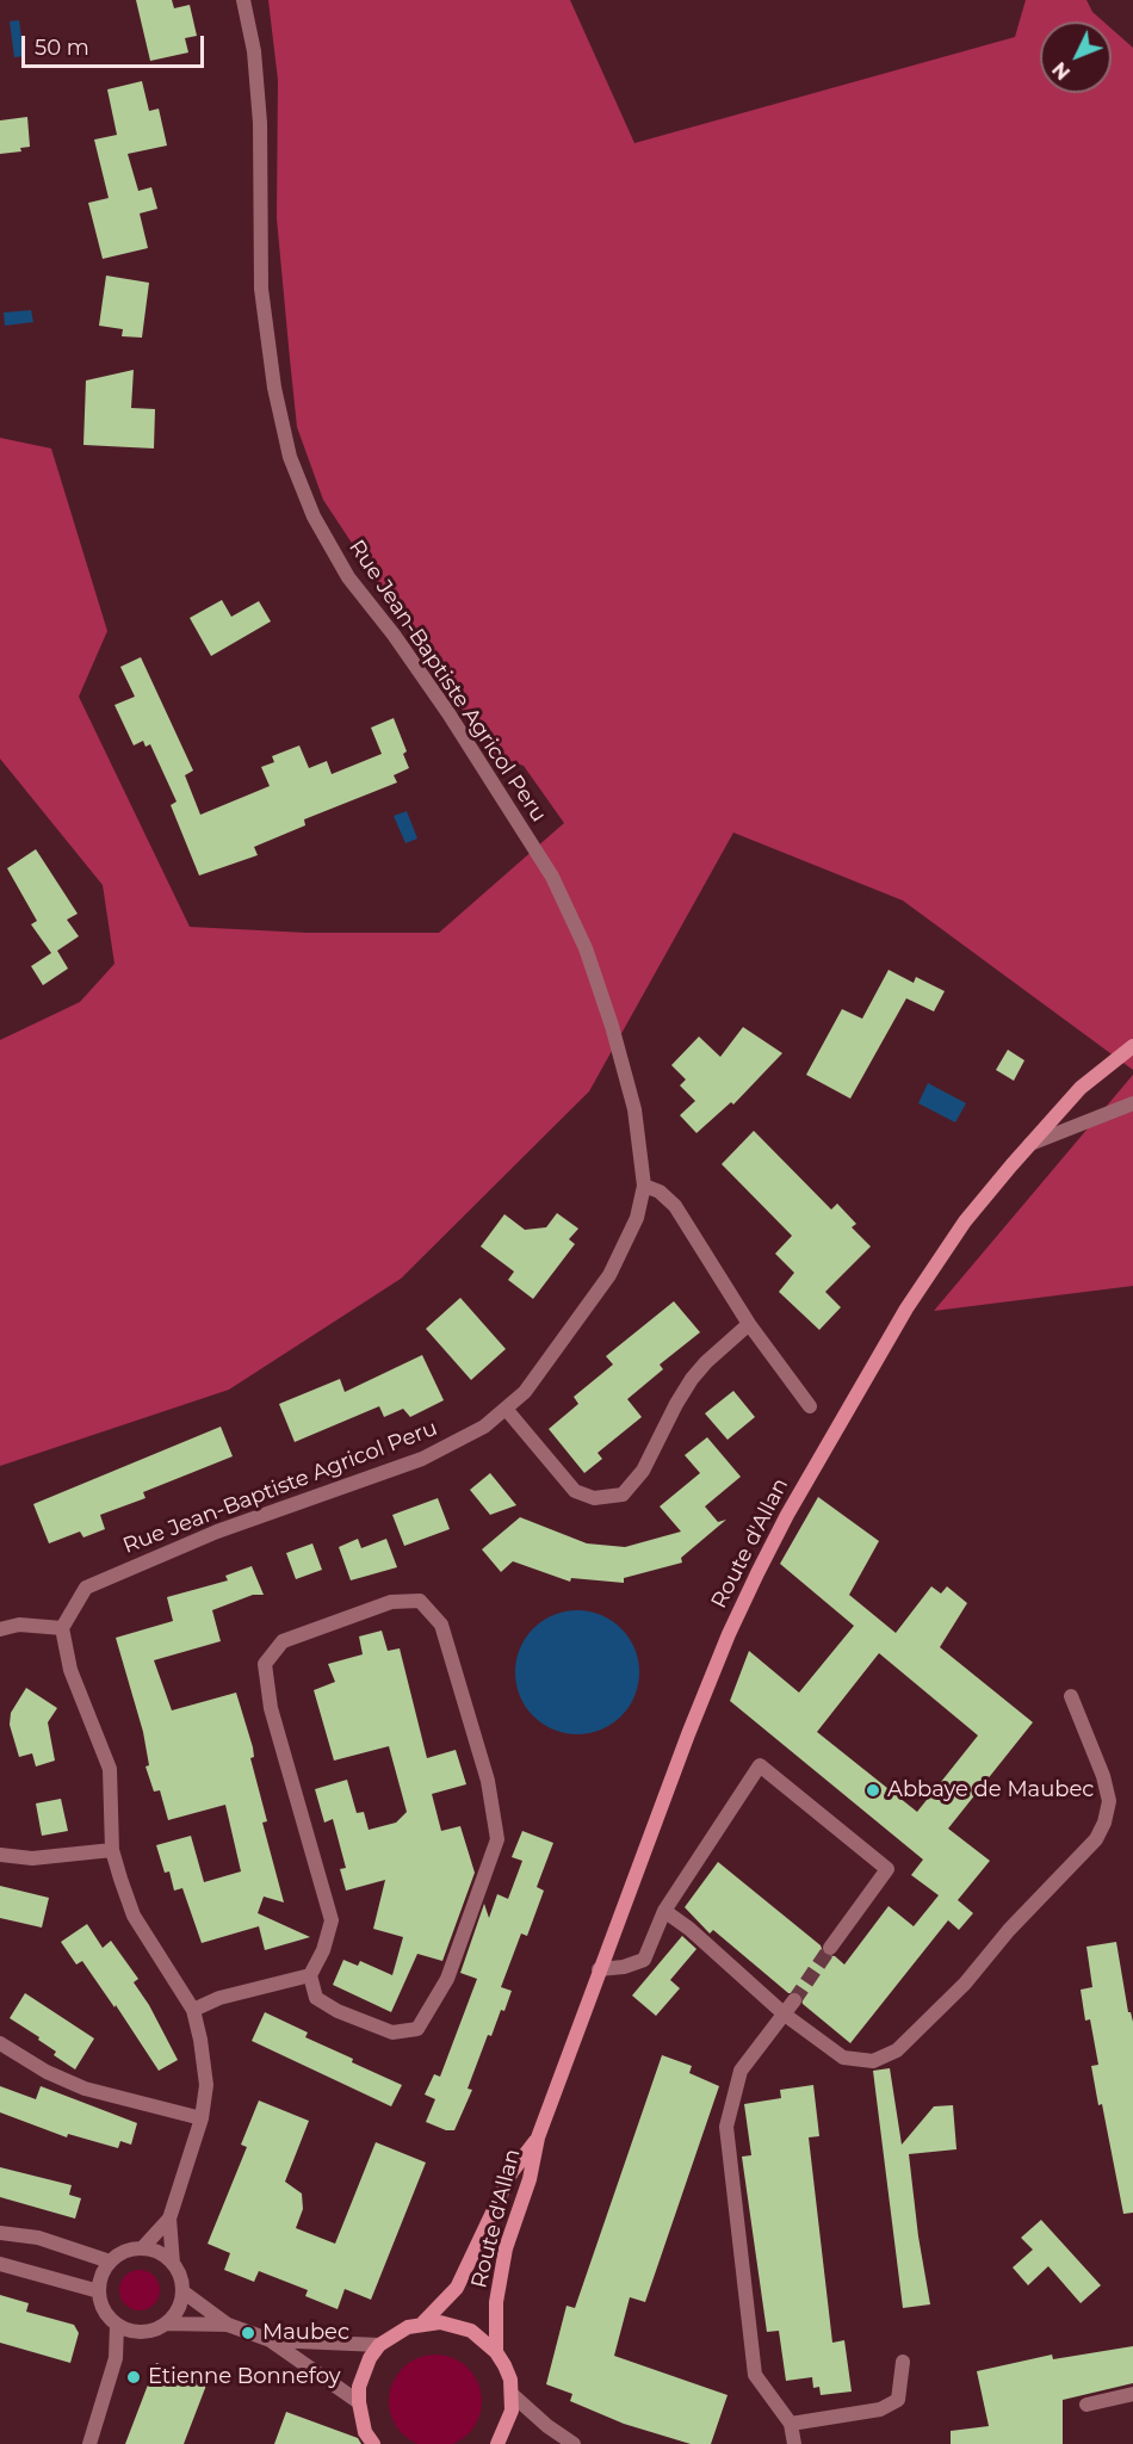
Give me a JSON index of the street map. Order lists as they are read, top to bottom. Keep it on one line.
{"streets":{"street":["Rue Jean-Baptiste Agricol Peru","Route d'Allan"]},"places":["Abbaye de Maubec","Maubec","Etienne Bonnefoy"],"scale_bar":"50 m","north":"bottom left"}
